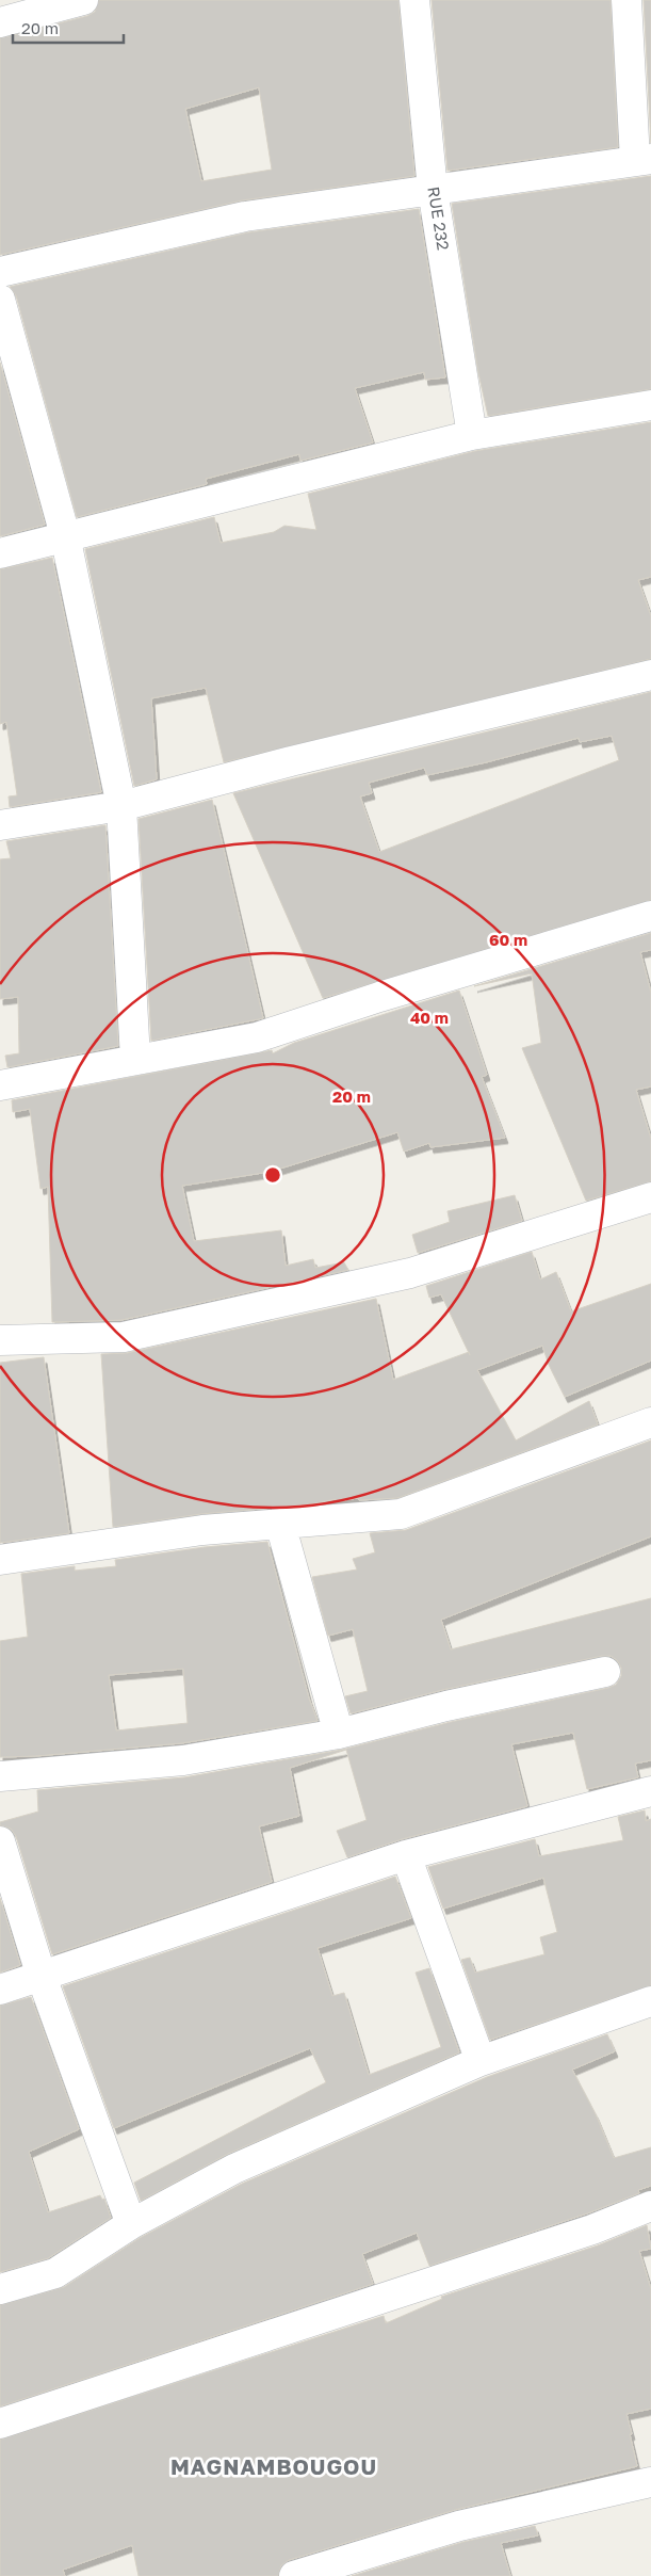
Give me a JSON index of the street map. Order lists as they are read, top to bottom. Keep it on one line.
{"streets":{"street":["RUE 232"]},"districts":["MAGNAMBOUGOU"],"scale_bar":"20 m","rings":["60 m","40 m","20 m"]}
